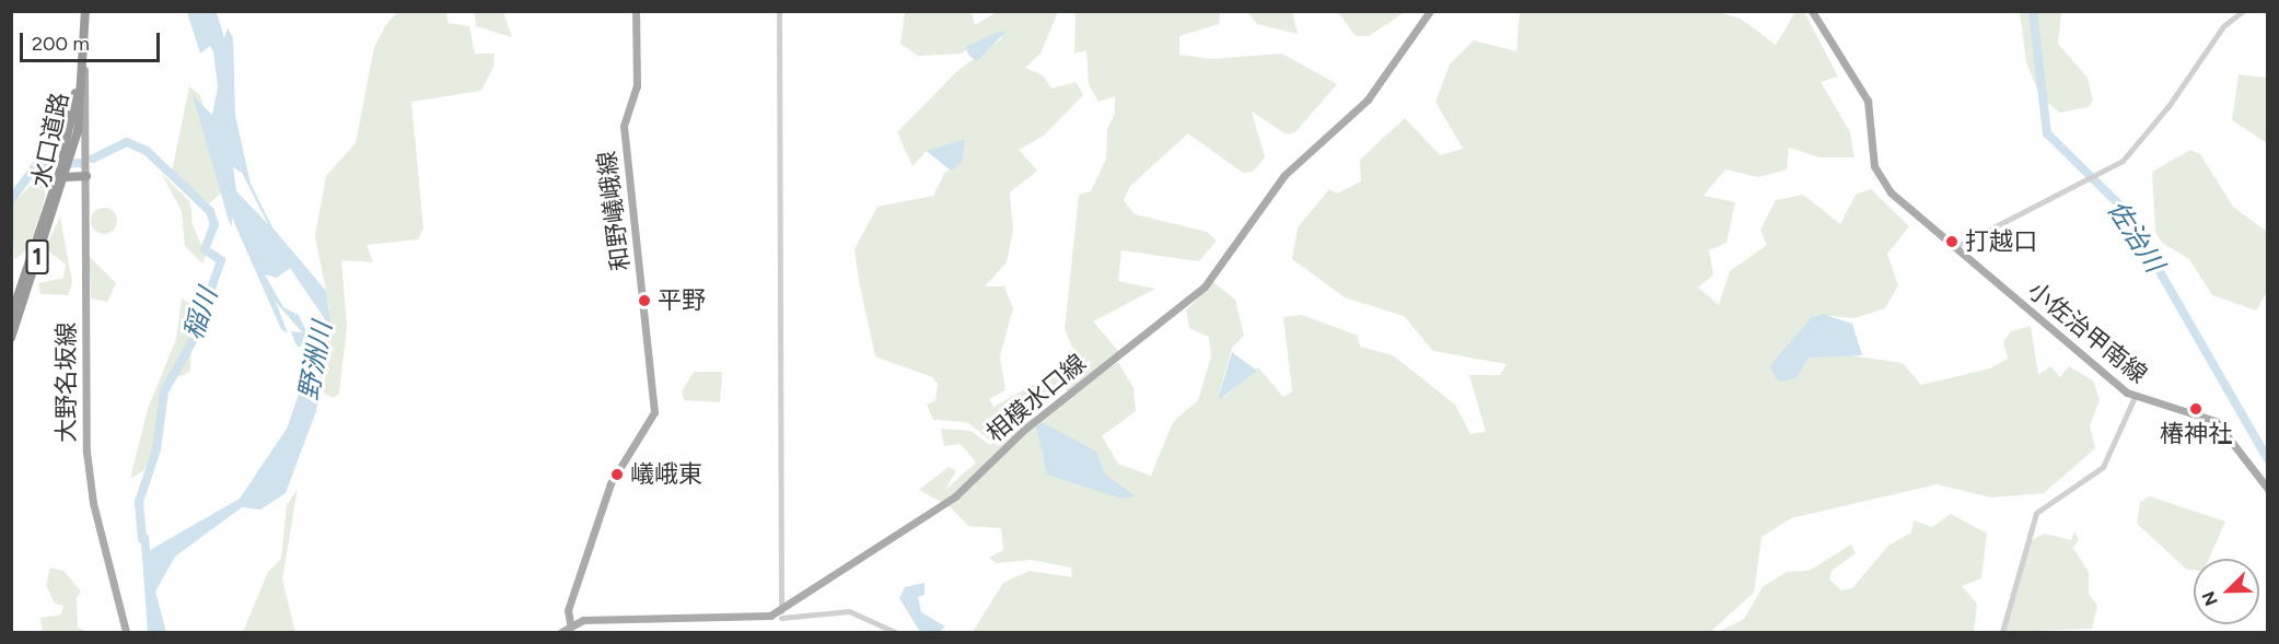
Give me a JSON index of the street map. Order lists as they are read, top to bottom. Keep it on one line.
{"streets":{"highway":["水口道路","1"],"main road":["和野嶬峨線","小佐治甲南線","大野名坂線","相模水口線"]},"crossings":[["水口道路","大野名坂線"],["和野嶬峨線","相模水口線"]],"water":["佐治川","稲川","野洲川"],"places":["打越口","平野","椿神社","嶬峨東"],"scale_bar":"200 m","north":"bottom left"}
